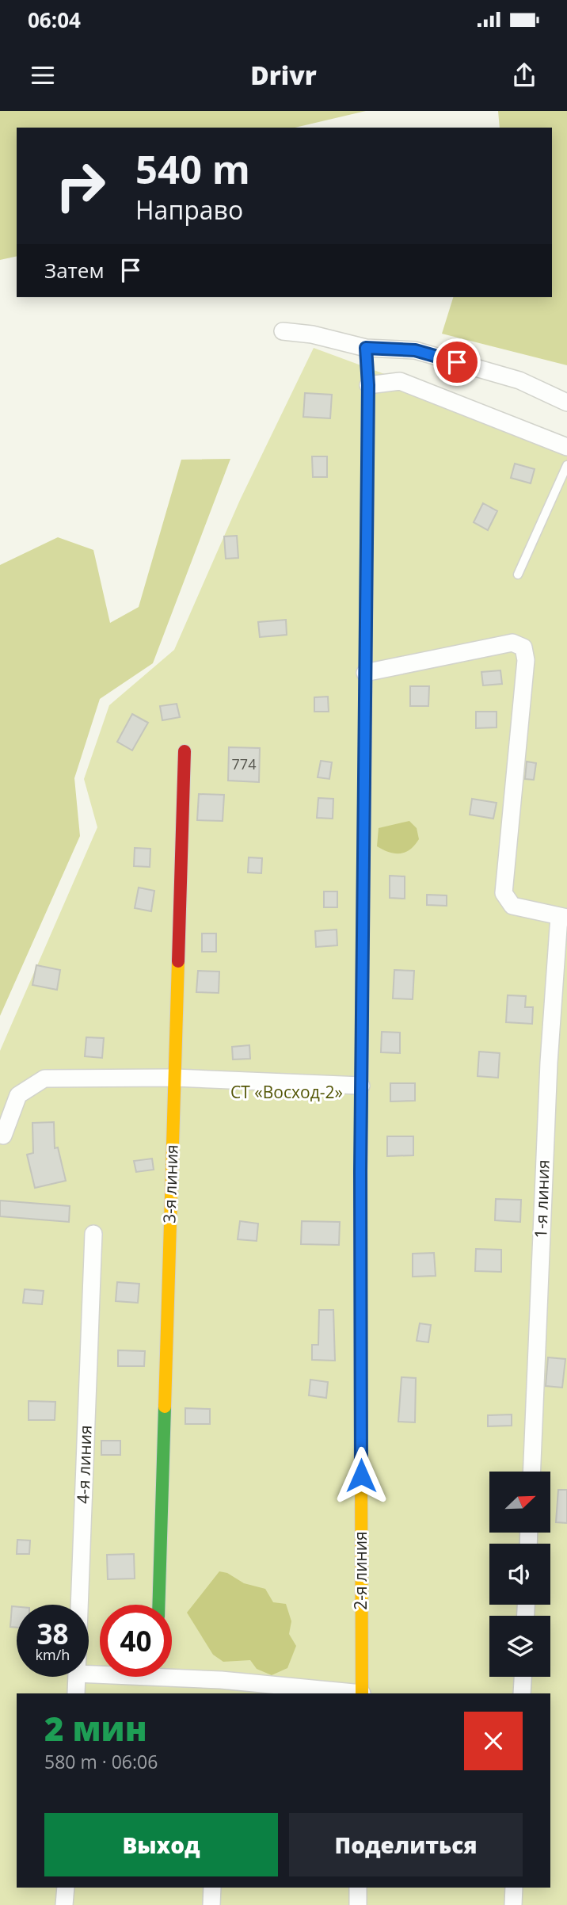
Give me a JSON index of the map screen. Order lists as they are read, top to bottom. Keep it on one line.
{"streets":{"street":["3-я линия","1-я линия","4-я линия","2-я линия"]},"parks":["СТ «Восход-2»"],"house_numbers":["774"],"north":"top right","page":{"status":"06:04","header":"Drivr","turn":["540 m","Направо"],"then":"Затем","speed":"38 km/h","limit":"40","heading":["2 мин","580 m · 06:06"],"buttons":["Выход","Поделиться"]}}
